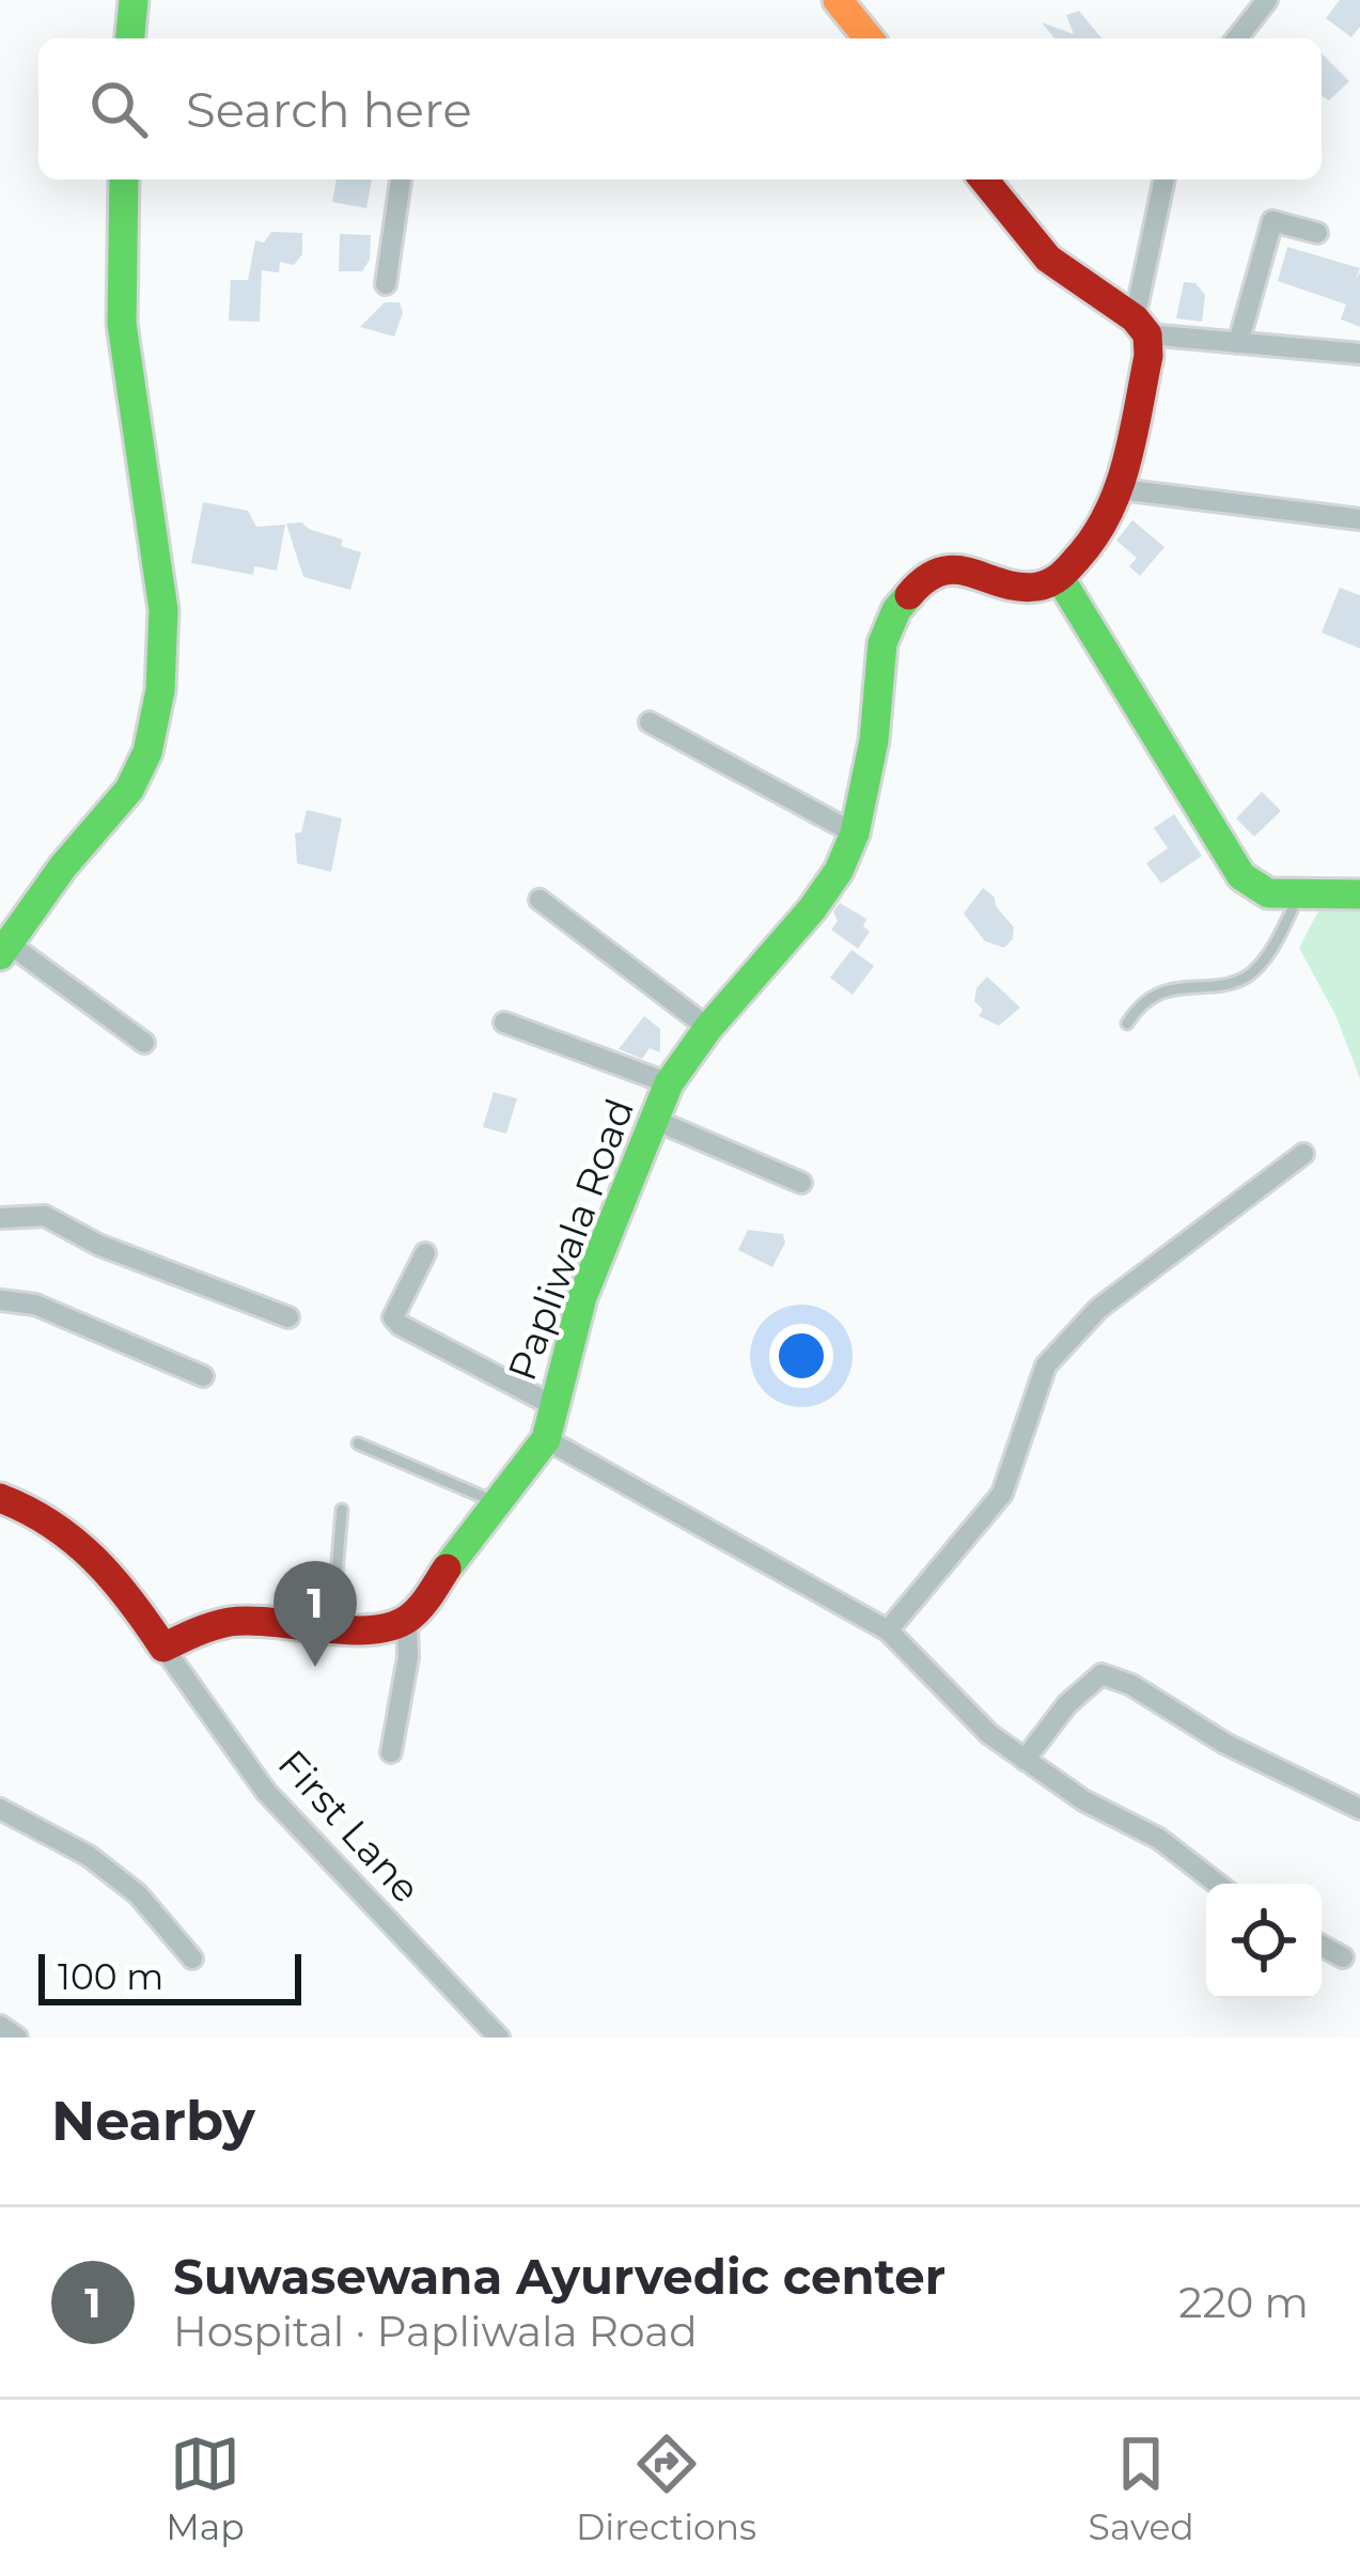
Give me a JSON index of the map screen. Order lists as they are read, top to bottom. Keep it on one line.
{"streets":{"street":["Papliwala Road","First Lane"]},"scale_bar":"100 m","page":{"search":"Search here","pins":"1","scale":"100 m","heading":"Nearby","list":[{"mark":"1","name":"Suwasewana Ayurvedic center","note":"Hospital · Papliwala Road","value":"220 m"}],"nav":["Map","Directions","Saved"]}}
